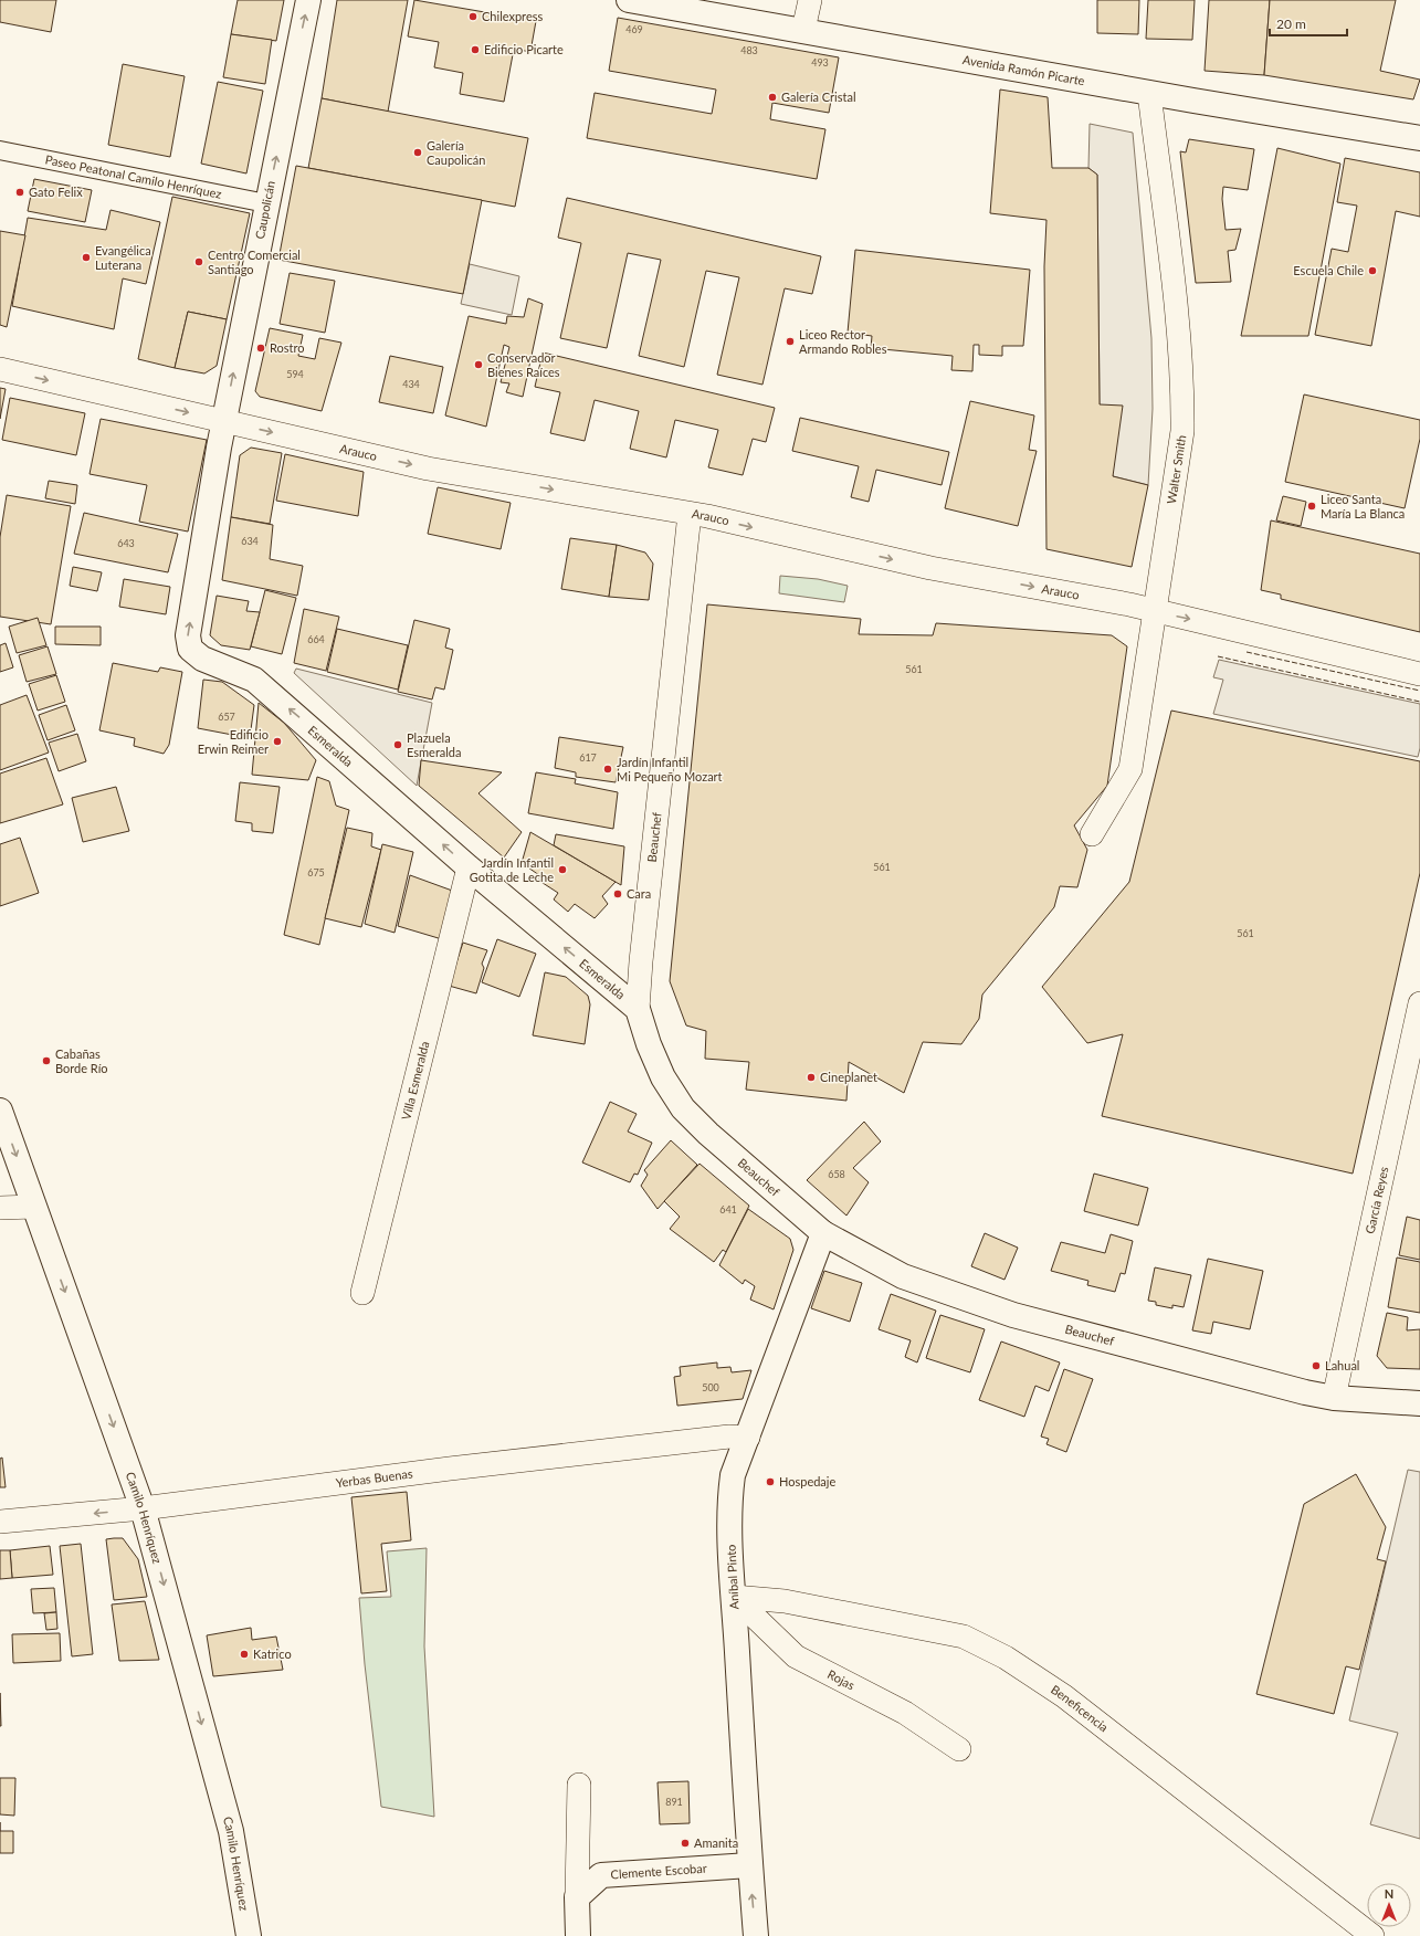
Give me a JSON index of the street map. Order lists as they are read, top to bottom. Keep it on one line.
{"streets":{"street":["Avenida Ramón Picarte","Paseo Peatonal Camilo Henríquez","Caupolicán","Arauco","Walter Smith","Esmeralda","Beauchef","Villa Esmeralda","García Reyes","Yerbas Buenas","Camilo Henríquez","Aníbal Pinto","Rojas","Beneficencia","Clemente Escobar"]},"crossings":[["Avenida Ramón Picarte","Walter Smith"],["Paseo Peatonal Camilo Henríquez","Caupolicán"],["Caupolicán","Arauco"],["Caupolicán","Esmeralda"],["Arauco","Walter Smith"],["Arauco","Esmeralda"],["Arauco","Beauchef"],["Esmeralda","Beauchef"],["Esmeralda","Villa Esmeralda"],["Beauchef","García Reyes"],["Beauchef","Aníbal Pinto"],["Yerbas Buenas","Camilo Henríquez"],["Yerbas Buenas","Aníbal Pinto"],["Aníbal Pinto","Rojas"],["Aníbal Pinto","Beneficencia"],["Aníbal Pinto","Clemente Escobar"],["Rojas","Beneficencia"]],"one_way":["Caupolicán","Arauco","Esmeralda","Camilo Henríquez"],"places":["Chilexpress","Edificio Picarte","Galería Cristal","Galería Caupolicán","Gato Felix","Evangélica Luterana","Centro Comercial Santiago","Escuela Chile","Liceo Rector Armando Robles","Rostro","Conservador Bienes Raíces","Liceo Santa María La Blanca","Edificio Erwin Reimer","Plazuela Esmeralda","Jardín Infantil Mi Pequeño Mozart","Jardín Infantil Gotita de Leche","Cara","Cabañas Borde Río","Cineplanet","Lahual","Hospedaje","Katrico","Amanita"],"house_numbers":["469","483","493","594","434","634","643","664","561","657","617","561","675","561","658","641","500","891"],"scale_bar":"20 m","north":"top"}
